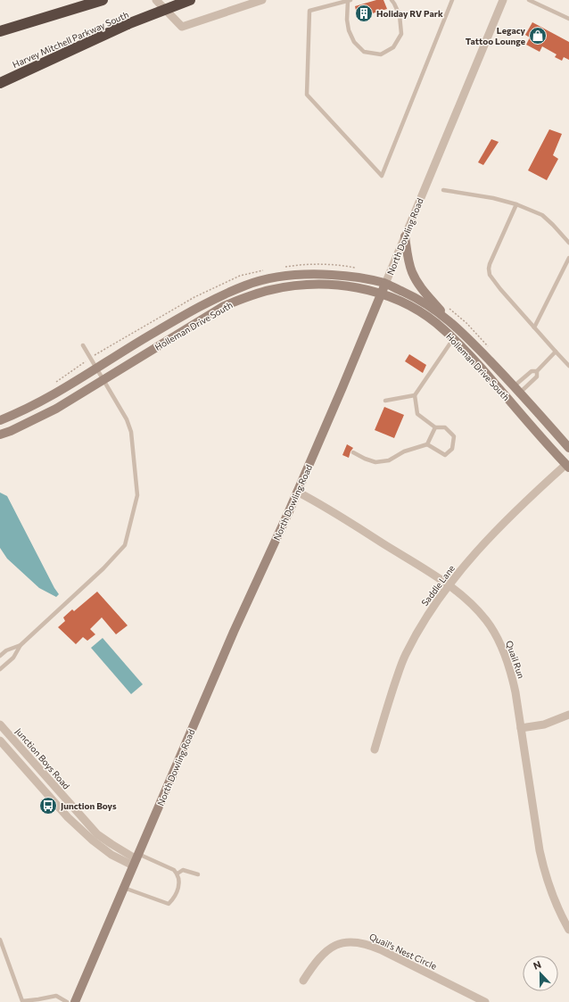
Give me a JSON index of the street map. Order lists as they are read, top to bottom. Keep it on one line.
{"streets":{"highway":["Harvey Mitchell Parkway South"],"street":["North Dowling Road","Holleman Drive South","Saddle Lane","Quail Run","Junction Boys Road","Quail's Nest Circle"]},"crossings":[["North Dowling Road","Holleman Drive South"],["North Dowling Road","Quail Run"],["North Dowling Road","Junction Boys Road"],["Holleman Drive South","Saddle Lane"],["Saddle Lane","Quail Run"]],"places":{"building":["Holiday RV Park"],"shop":["Legacy Tattoo Lounge"],"bus stop":["Junction Boys"]},"north":"top"}
